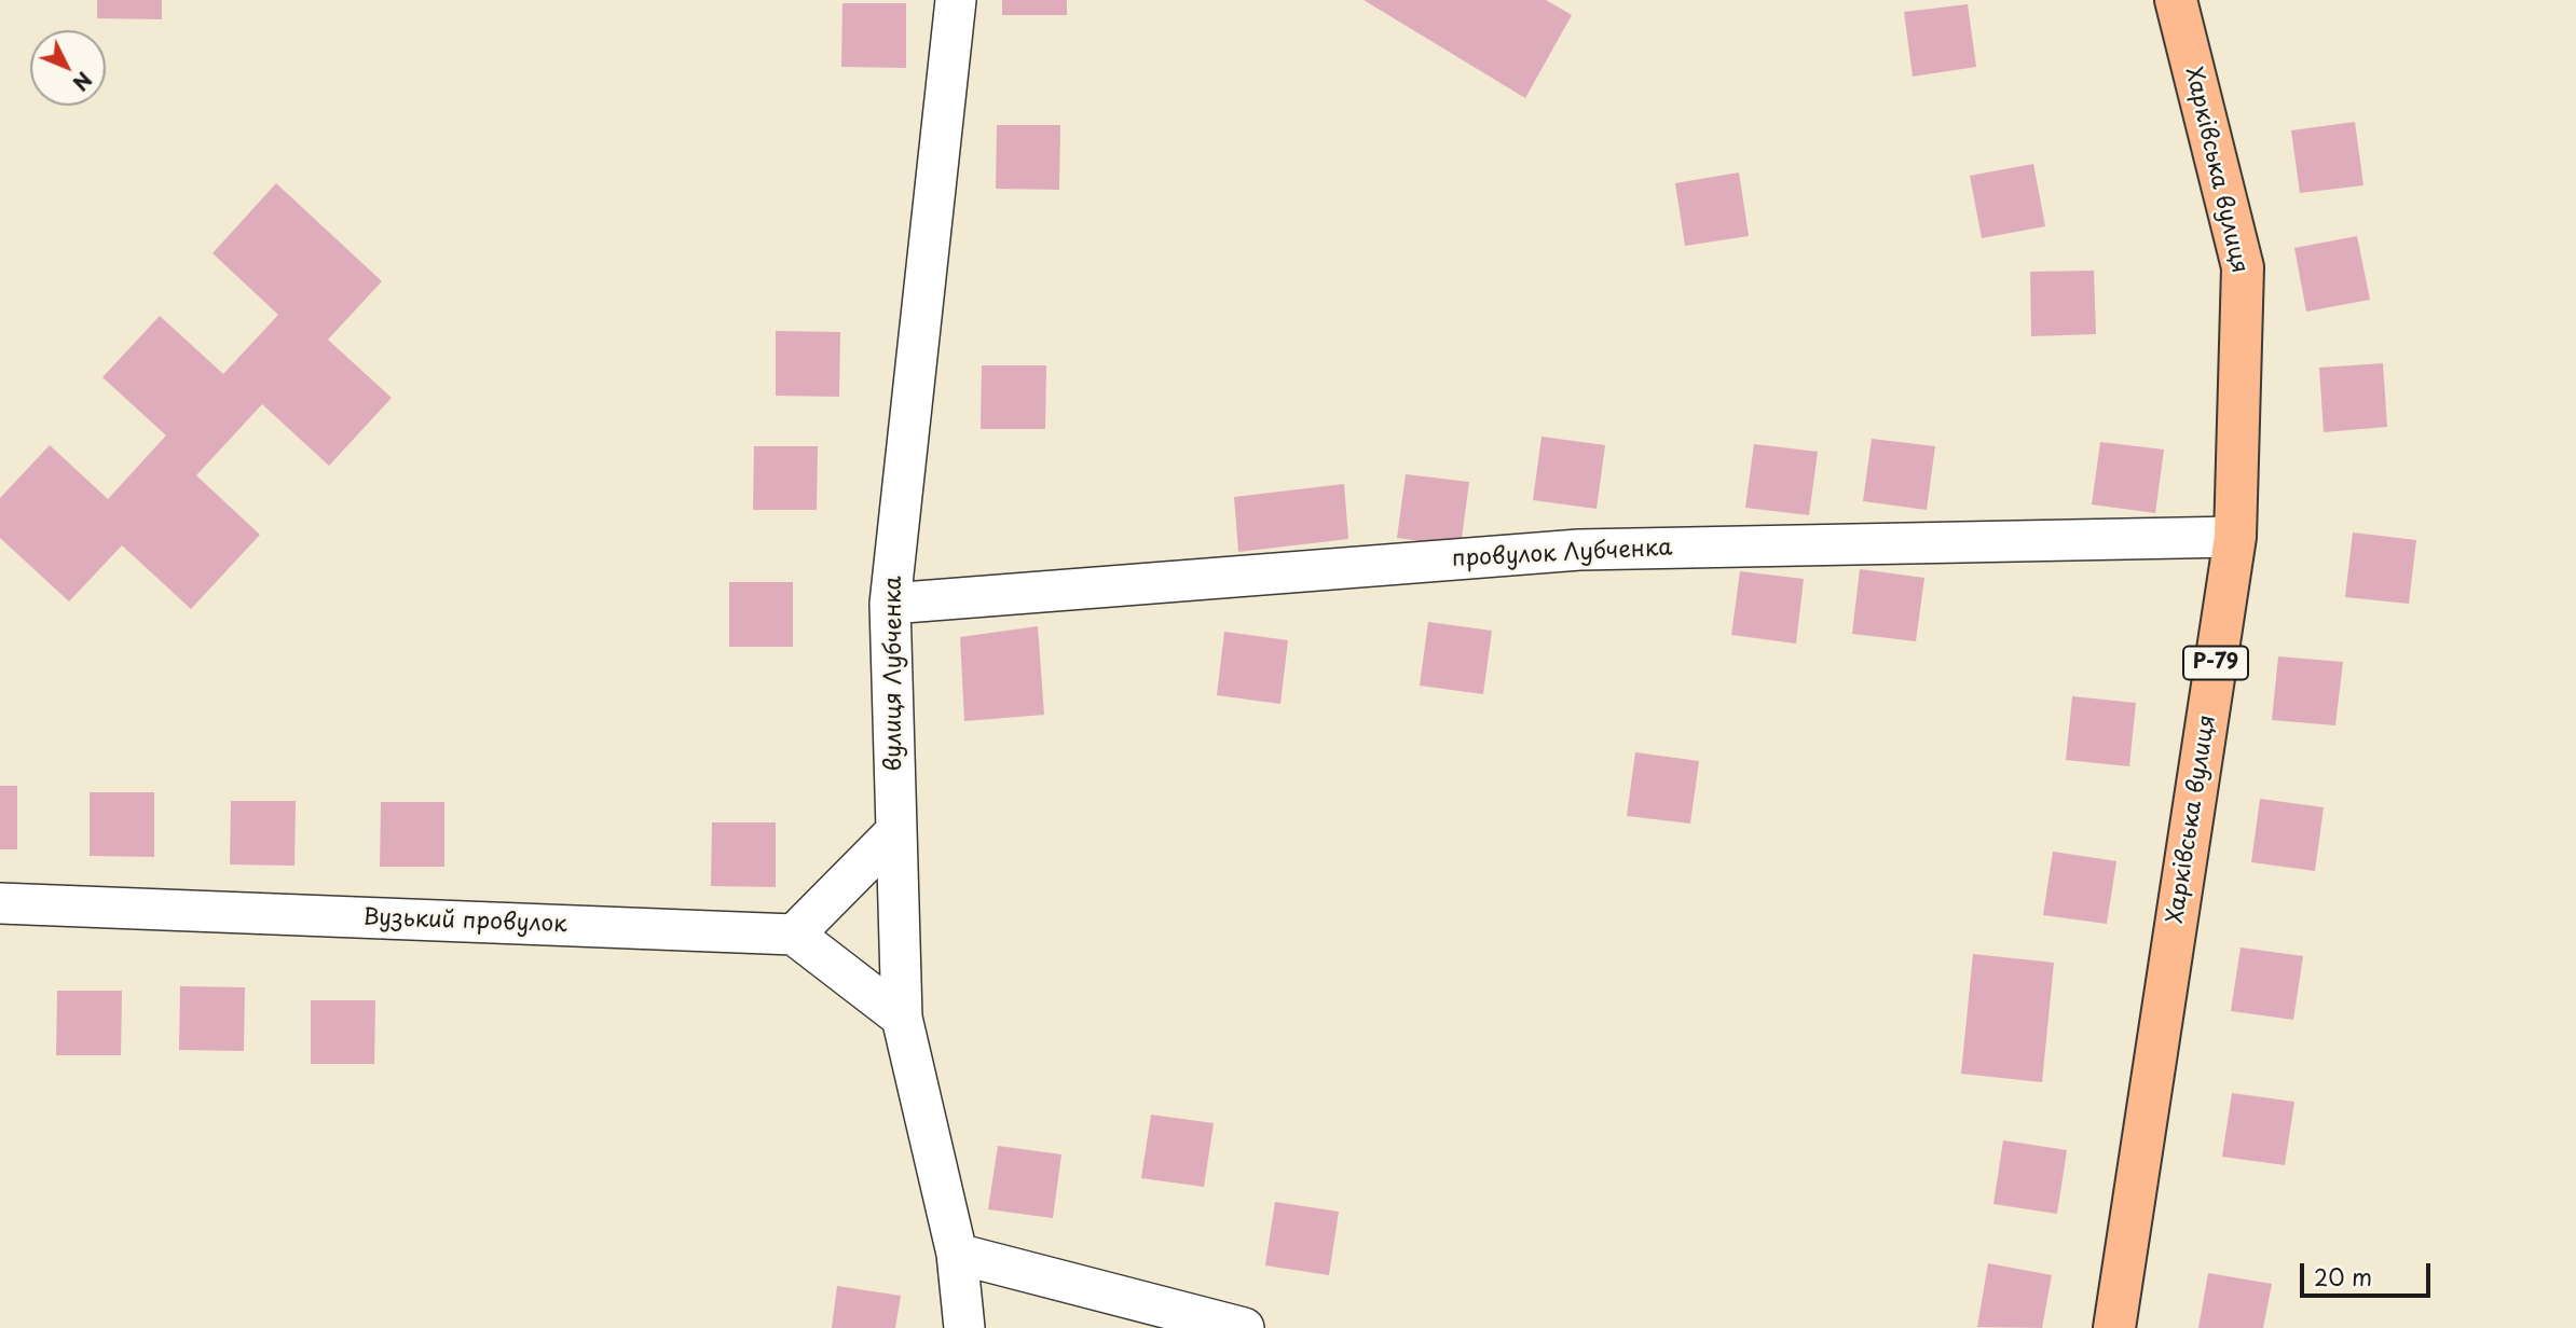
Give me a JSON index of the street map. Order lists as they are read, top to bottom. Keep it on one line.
{"streets":{"main road":["Харківська вулиця","Р-79"],"street":["провулок Лубченка","вулиця Лубченка","Вузький провулок"]},"crossings":[["Харківська вулиця","провулок Лубченка"],["провулок Лубченка","вулиця Лубченка"]],"scale_bar":"20 m","north":"bottom right"}
